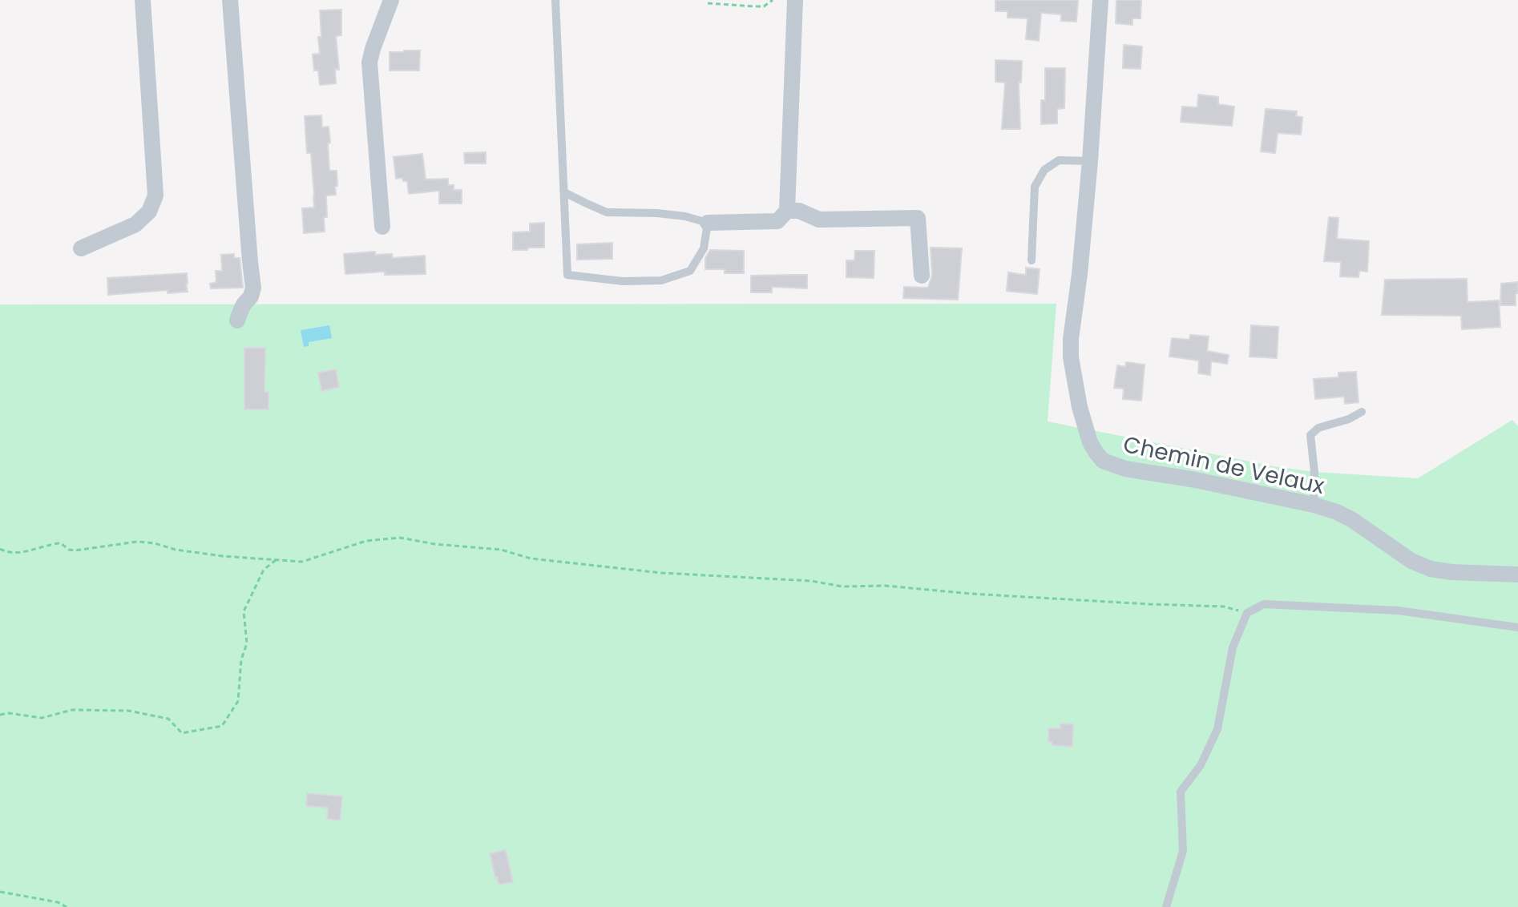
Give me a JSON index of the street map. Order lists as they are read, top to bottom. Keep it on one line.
{"streets":{"street":["Chemin de Velaux"]}}
